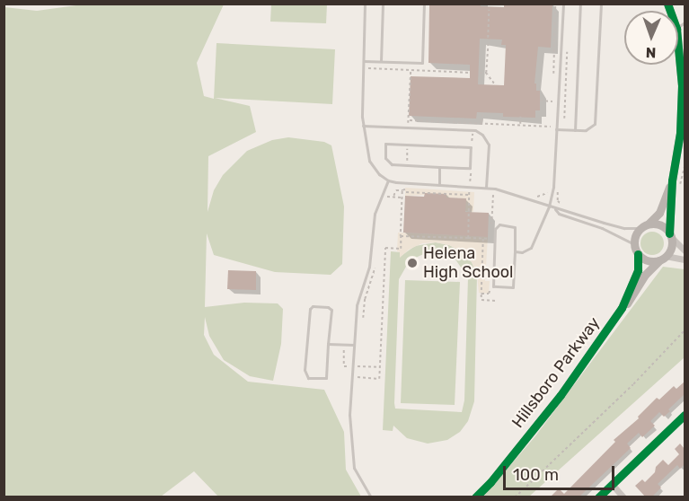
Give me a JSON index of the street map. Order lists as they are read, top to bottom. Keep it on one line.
{"streets":{"street":["Hillsboro Parkway"]},"places":["Helena High School"],"scale_bar":"100 m","north":"bottom"}
